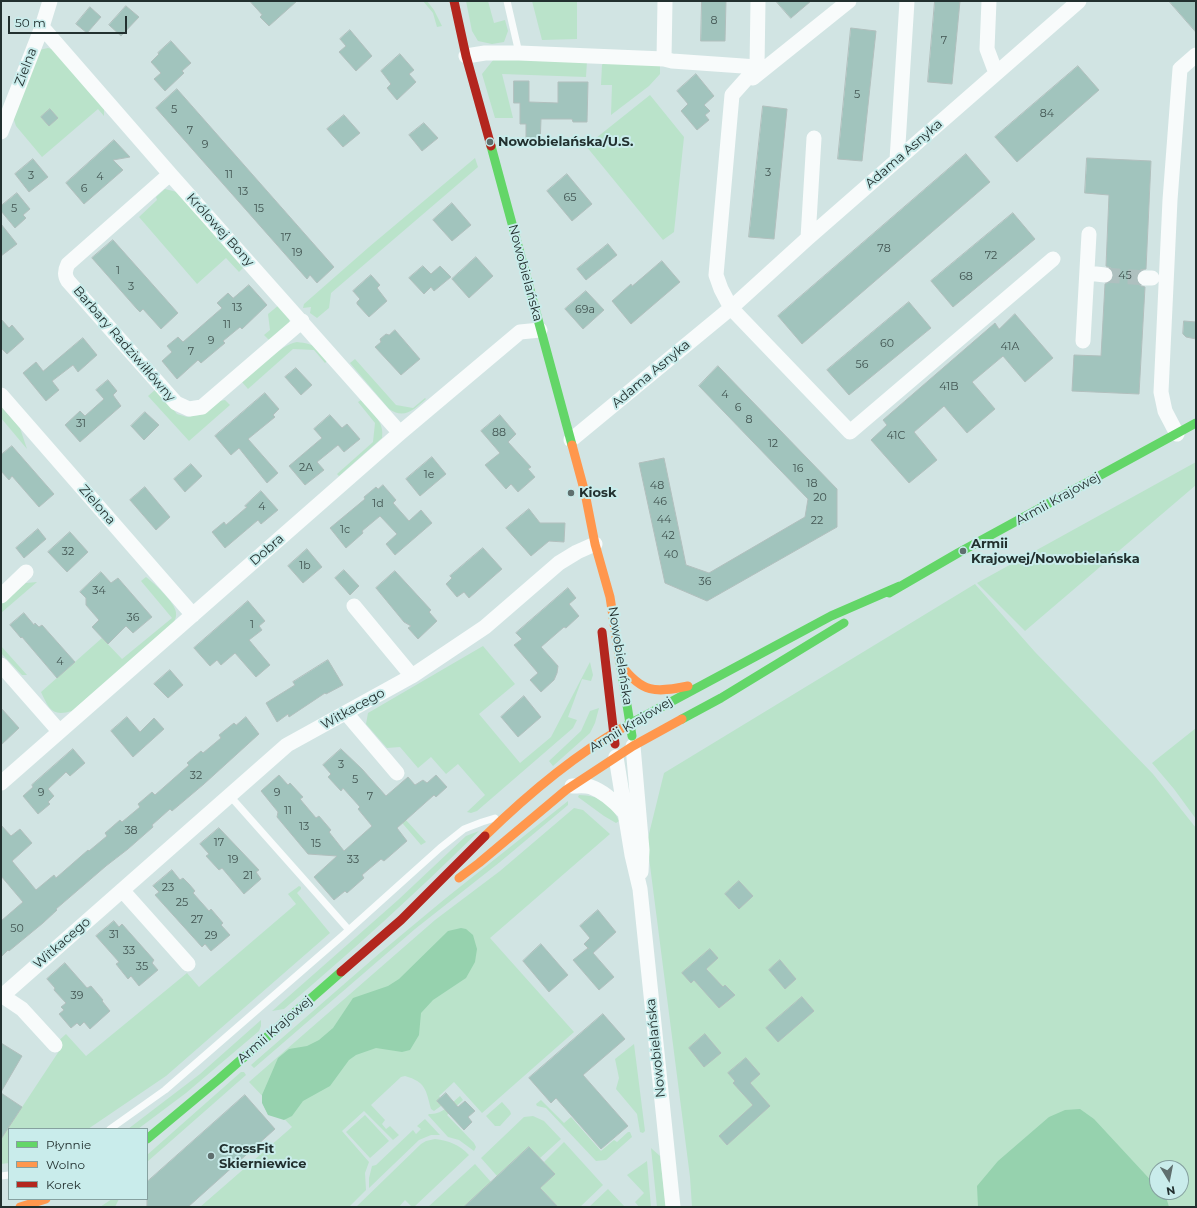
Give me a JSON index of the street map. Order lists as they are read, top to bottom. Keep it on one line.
{"streets":{"street":["Zielna","Adama Asnyka","Królowej Bony","Nowobielańska","Barbary Radziwiłłówny","Armii Krajowej","Zielona","Dobra","Witkacego"]},"crossings":[["Zielna","Królowej Bony"],["Adama Asnyka","Nowobielańska"],["Królowej Bony","Barbary Radziwiłłówny"],["Królowej Bony","Dobra"],["Nowobielańska","Armii Krajowej"],["Nowobielańska","Dobra"],["Nowobielańska","Witkacego"],["Zielona","Dobra"]],"places":["Nowobielańska/U.S.","Kiosk","Armii Krajowej/Nowobielańska","CrossFit Skierniewice"],"house_numbers":["8","7","5","5","84","7","9","3","11","3","4","6","13","65","5","15","17","78","19","72","1","45","68","3","13","69a","11","9","60","41A","7","56","41B","4","6","8","31","88","41C","12","2A","16","1e","18","48","20","46","1d","4","44","22","1c","42","32","40","1b","36","34","36","1","4","3","32","5","9","9","7","11","13","38","17","15","19","33","21","23","25","27","50","31","29","33","35","39"],"legend":["Płynnie","Wolno","Korek"],"scale_bar":"50 m","north":"bottom"}
